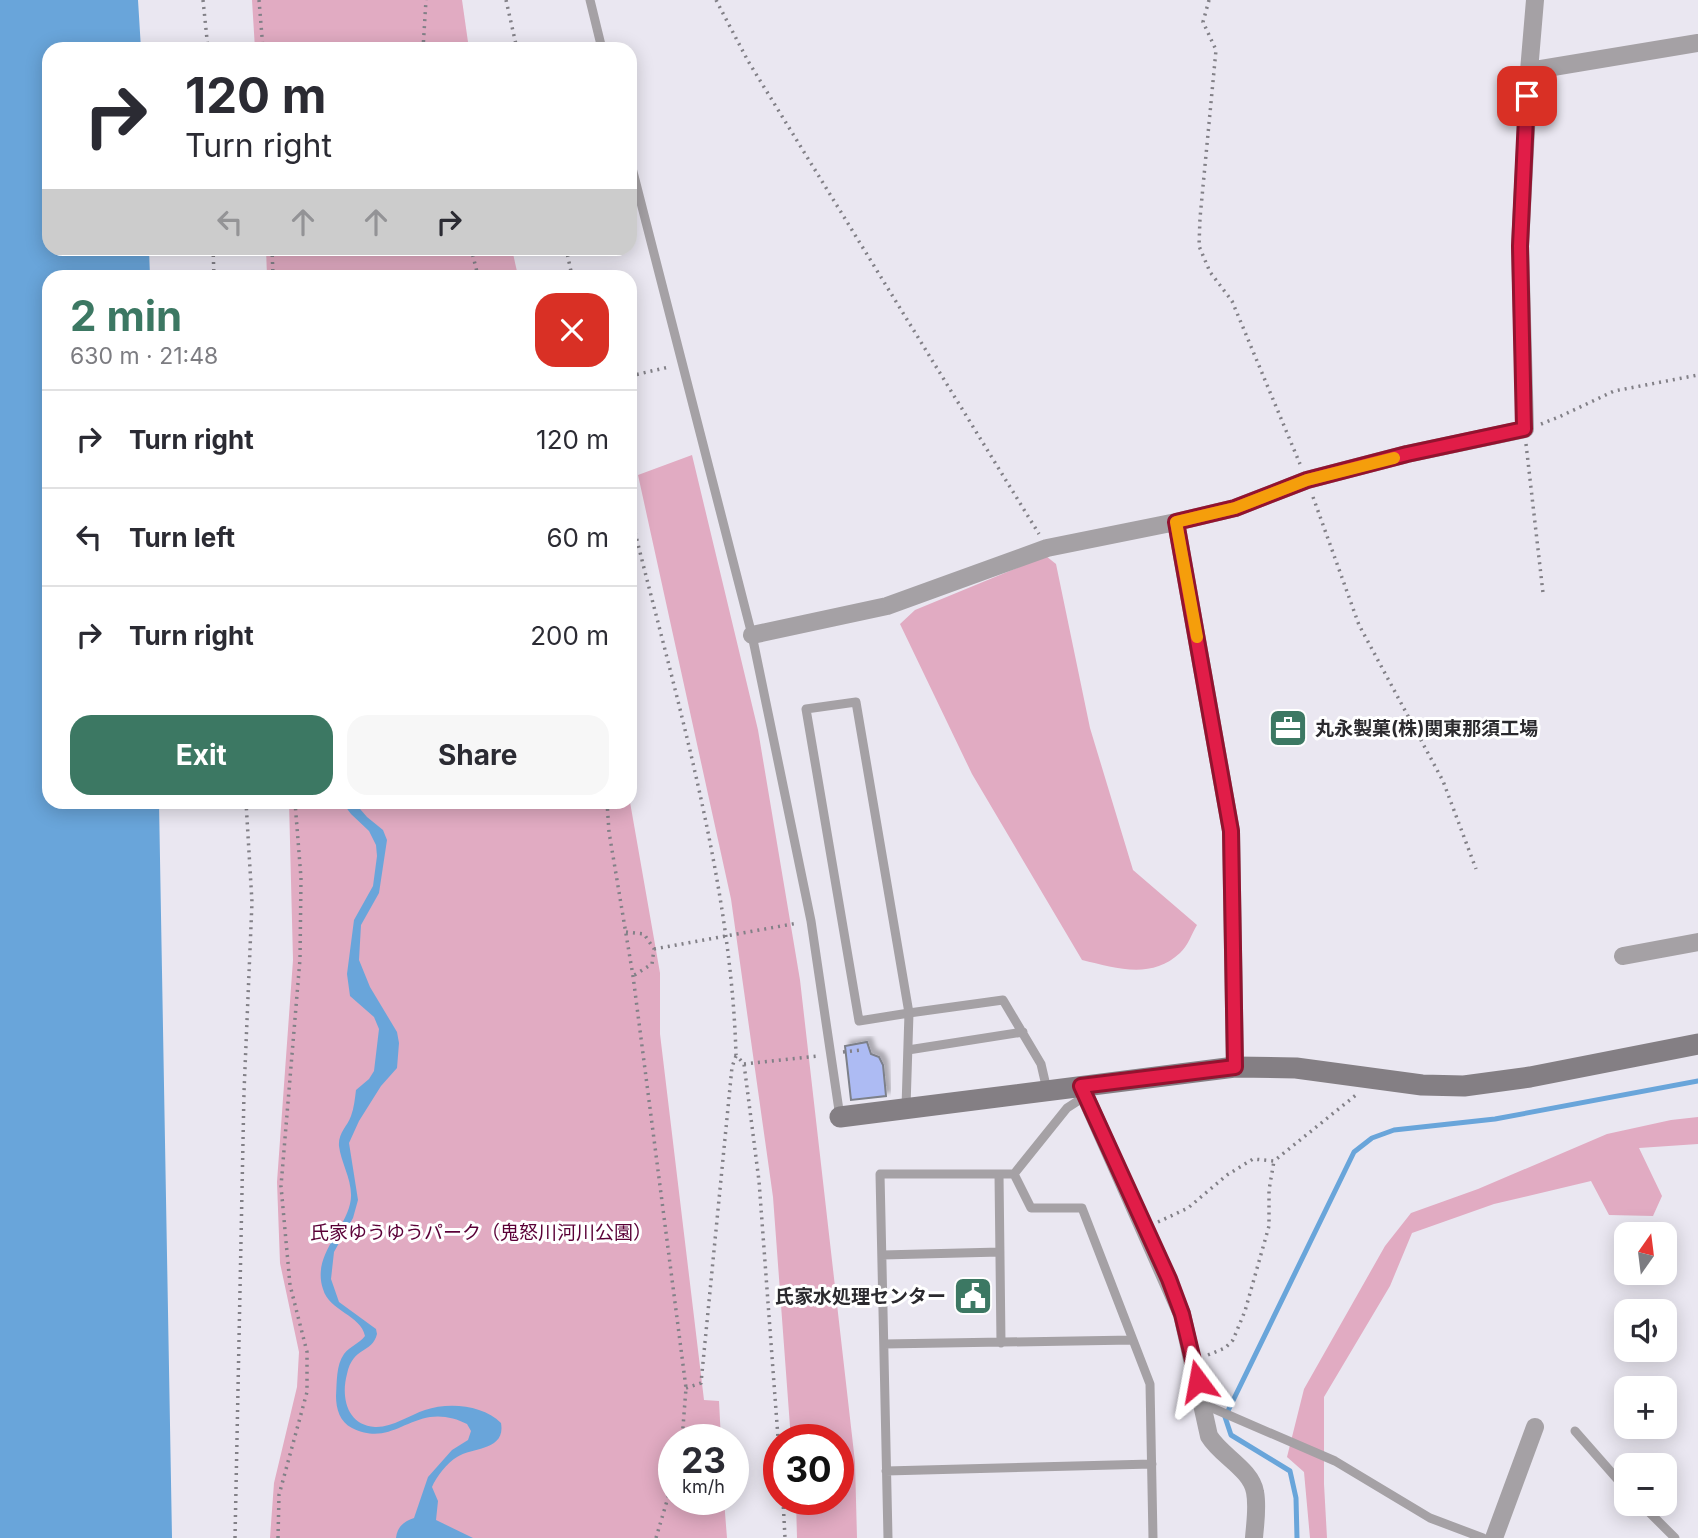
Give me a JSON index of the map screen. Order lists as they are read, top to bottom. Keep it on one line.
{"parks":["氏家ゆうゆうパーク（鬼怒川河川公園）"],"places":{"office":["丸永製菓(株)関東那須工場"],"public building":["氏家水処理センター"]},"north":"top","page":{"turn":["120 m","Turn right"],"heading":["2 min","630 m · 21:48"],"list":[{"name":"Turn right","value":"120 m"},{"name":"Turn left","value":"60 m"},{"name":"Turn right","value":"200 m"}],"buttons":["Exit","Share"],"map_buttons":["+","−"],"speed":"23 km/h","limit":"30"}}
